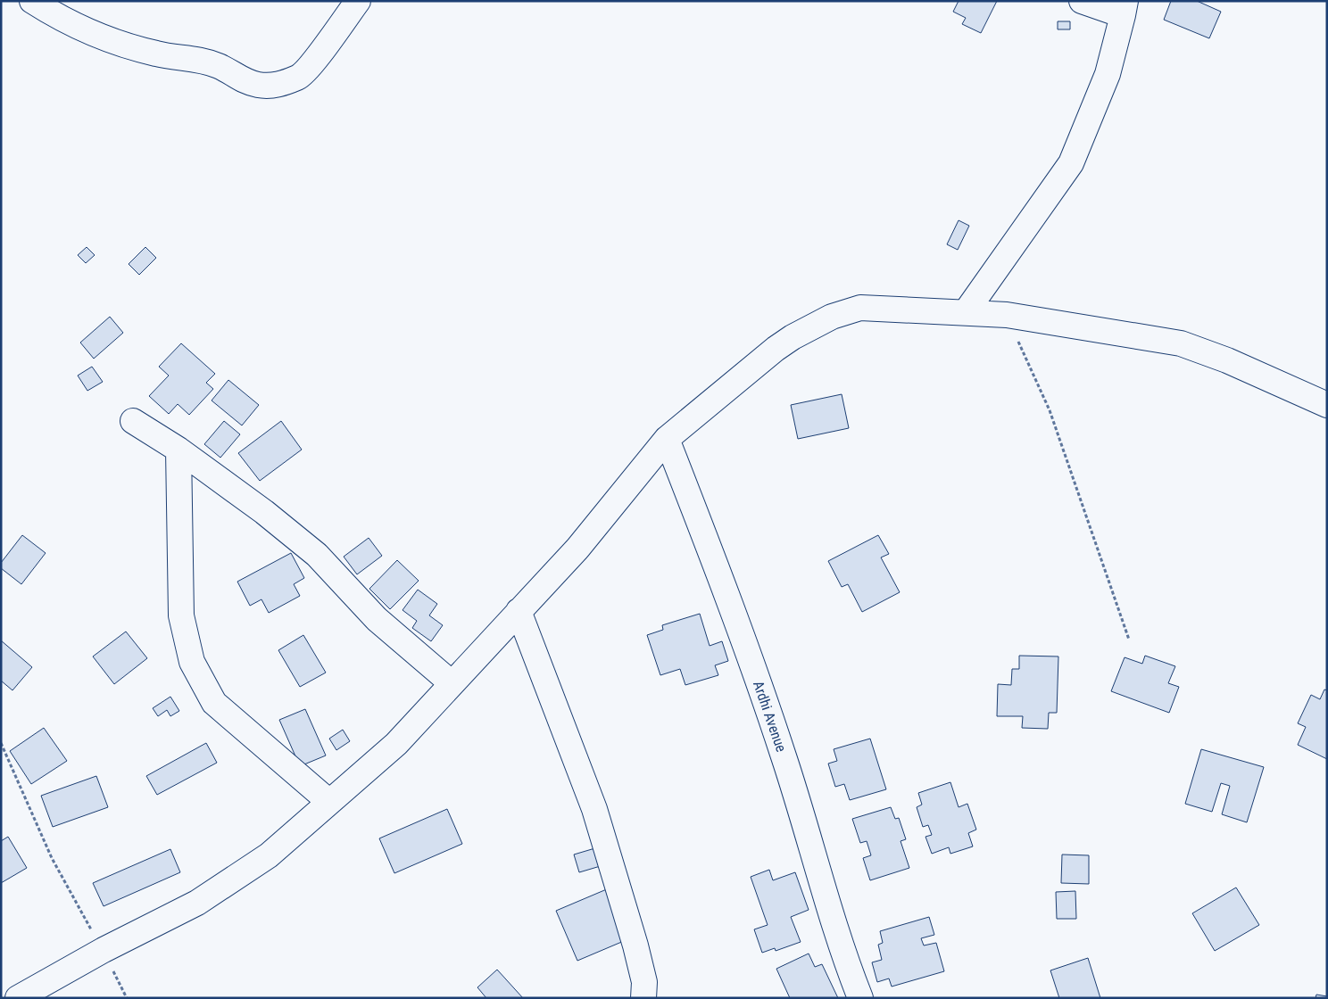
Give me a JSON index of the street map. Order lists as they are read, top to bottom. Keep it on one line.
{"streets":{"street":["Ardhi Avenue"]}}
